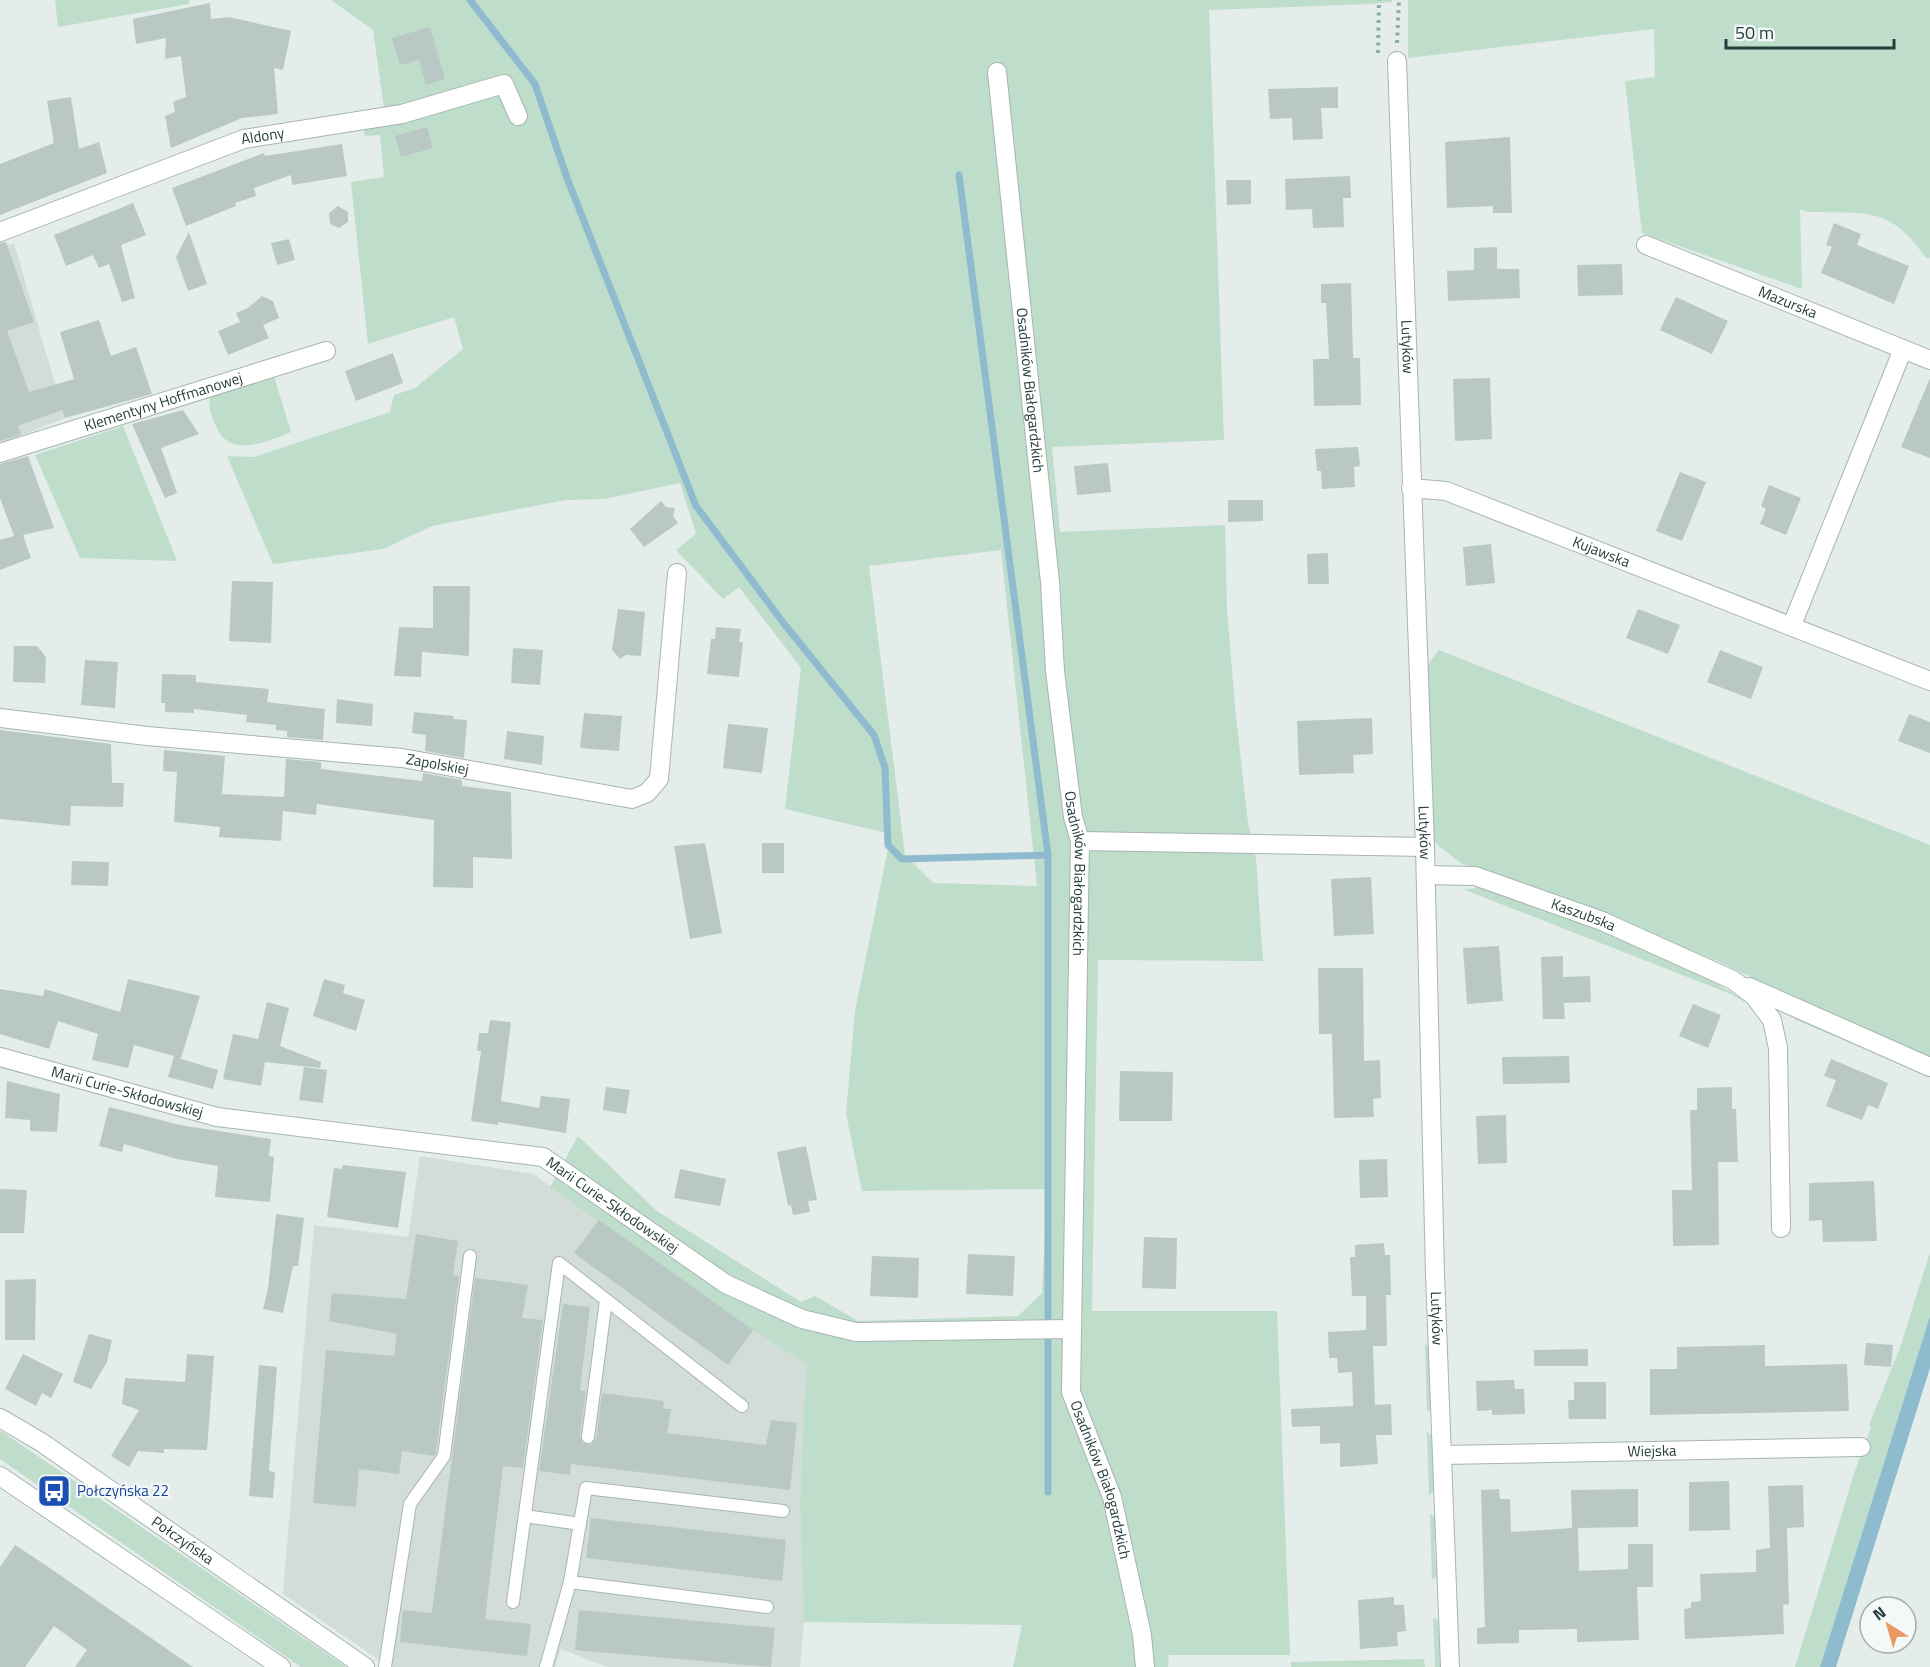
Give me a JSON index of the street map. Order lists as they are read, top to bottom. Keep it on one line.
{"streets":{"street":["Aldony","Mazurska","Lutyków","Osadników Białogardzkich","Klementyny Hoffmanowej","Kujawska","Zapolskiej","Kaszubska","Marii Curie-Skłodowskiej","Wiejska","Połczyńska"]},"crossings":[["Lutyków","Kujawska"],["Lutyków","Kaszubska"],["Lutyków","Wiejska"],["Osadników Białogardzkich","Marii Curie-Skłodowskiej"]],"places":{"bus stop":["Połczyńska 22"]},"scale_bar":"50 m","north":"top left"}
